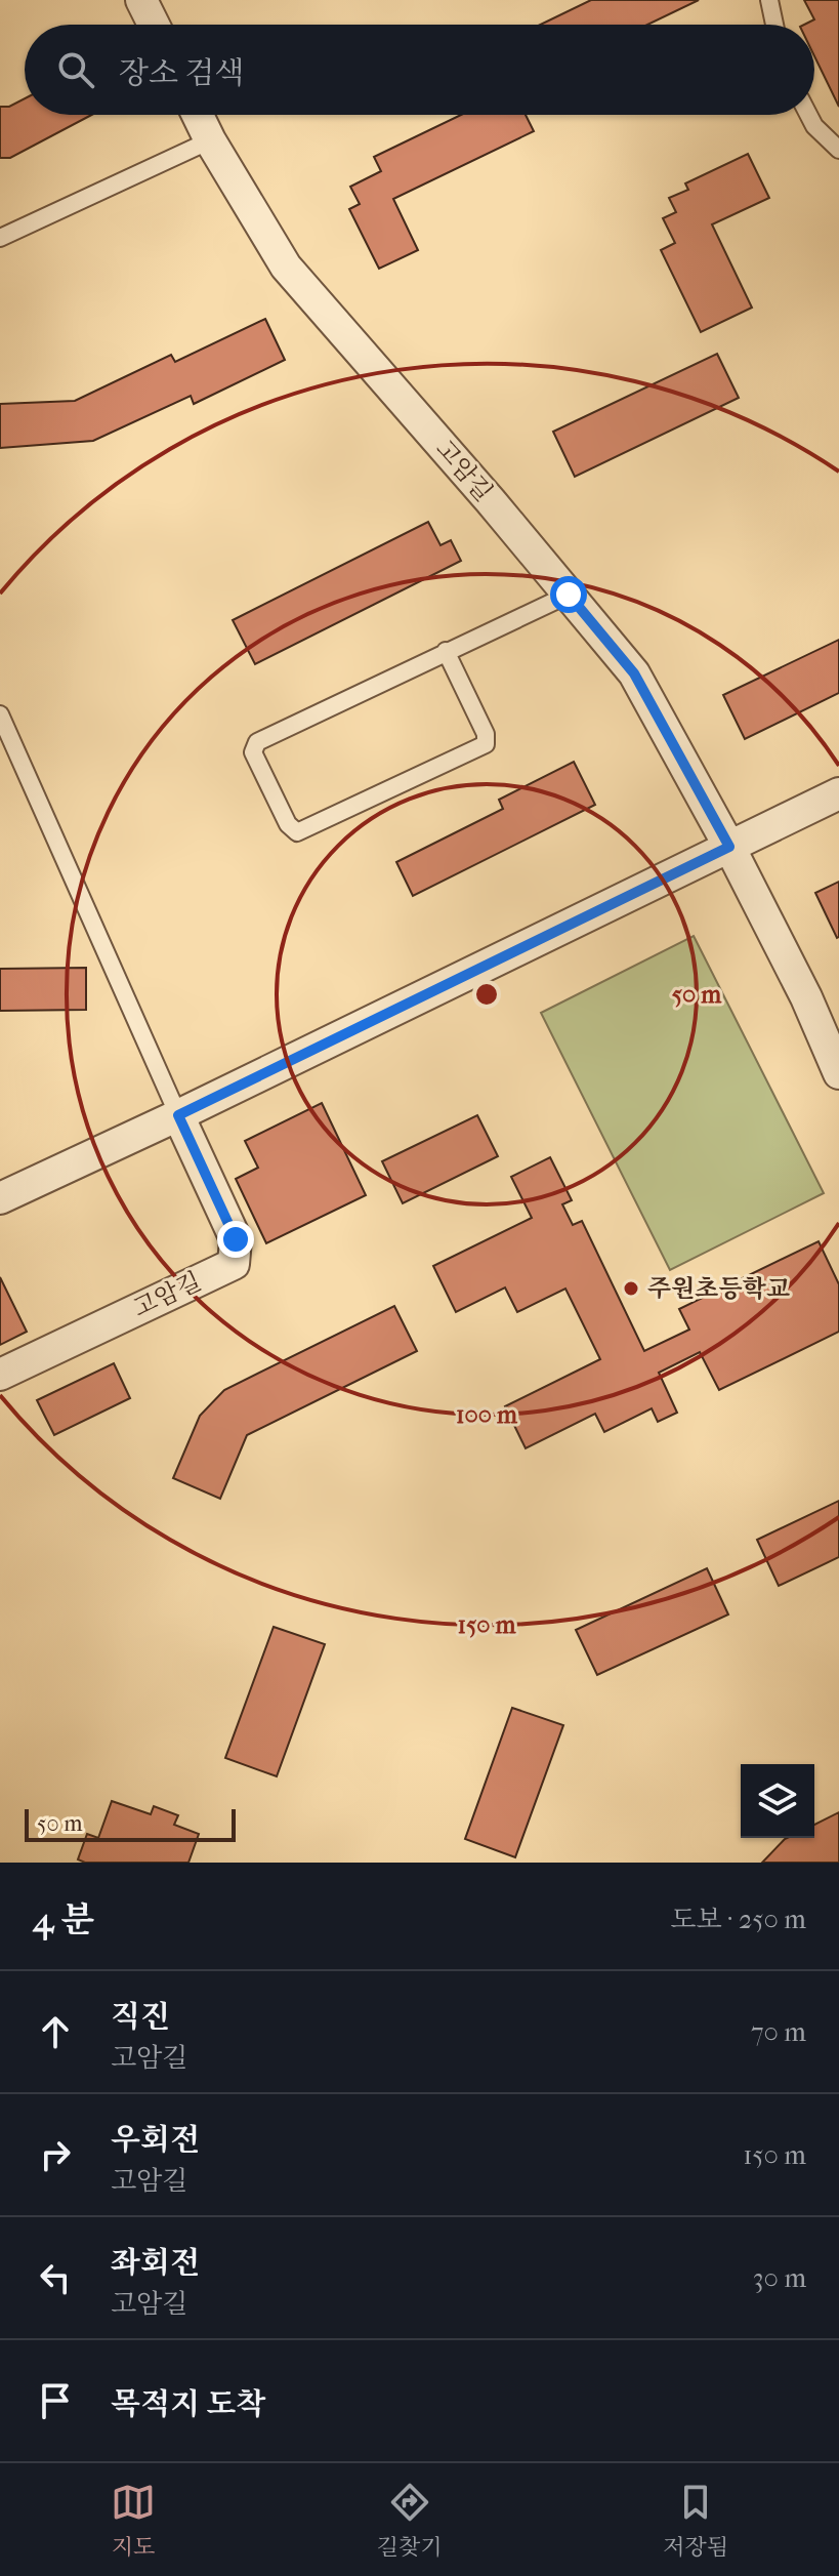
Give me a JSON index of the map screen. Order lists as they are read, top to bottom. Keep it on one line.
{"streets":{"street":["고암길"]},"places":["주원초등학교"],"scale_bar":"50 m","page":{"search":"장소 검색","scale":"50 m","heading":["4 분","도보 · 250 m"],"list":[["직진","고암길","70 m"],["우회전","고암길","150 m"],["좌회전","고암길","30 m"],"목적지 도착"],"nav":["지도","길찾기","저장됨"]},"rings":["50 m","100 m","150 m"]}
